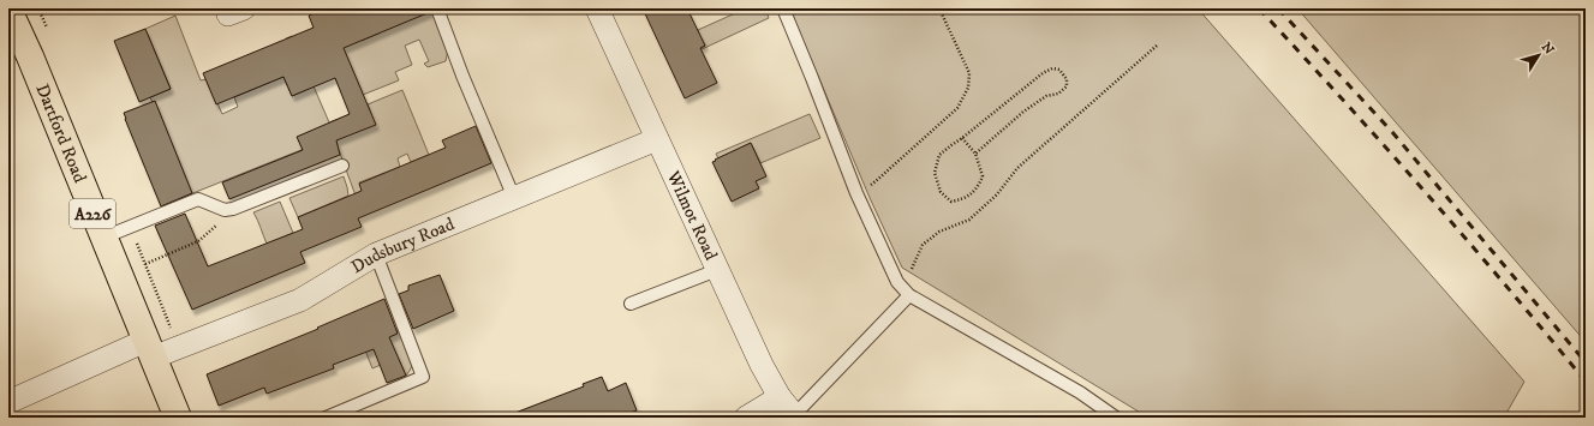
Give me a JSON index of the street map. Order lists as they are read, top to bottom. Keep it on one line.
{"streets":{"main road":["Dartford Road","A226"],"street":["Wilmot Road","Dudsbury Road"]},"crossings":[["Dartford Road","Dudsbury Road"],["Wilmot Road","Dudsbury Road"]],"north":"top right"}
